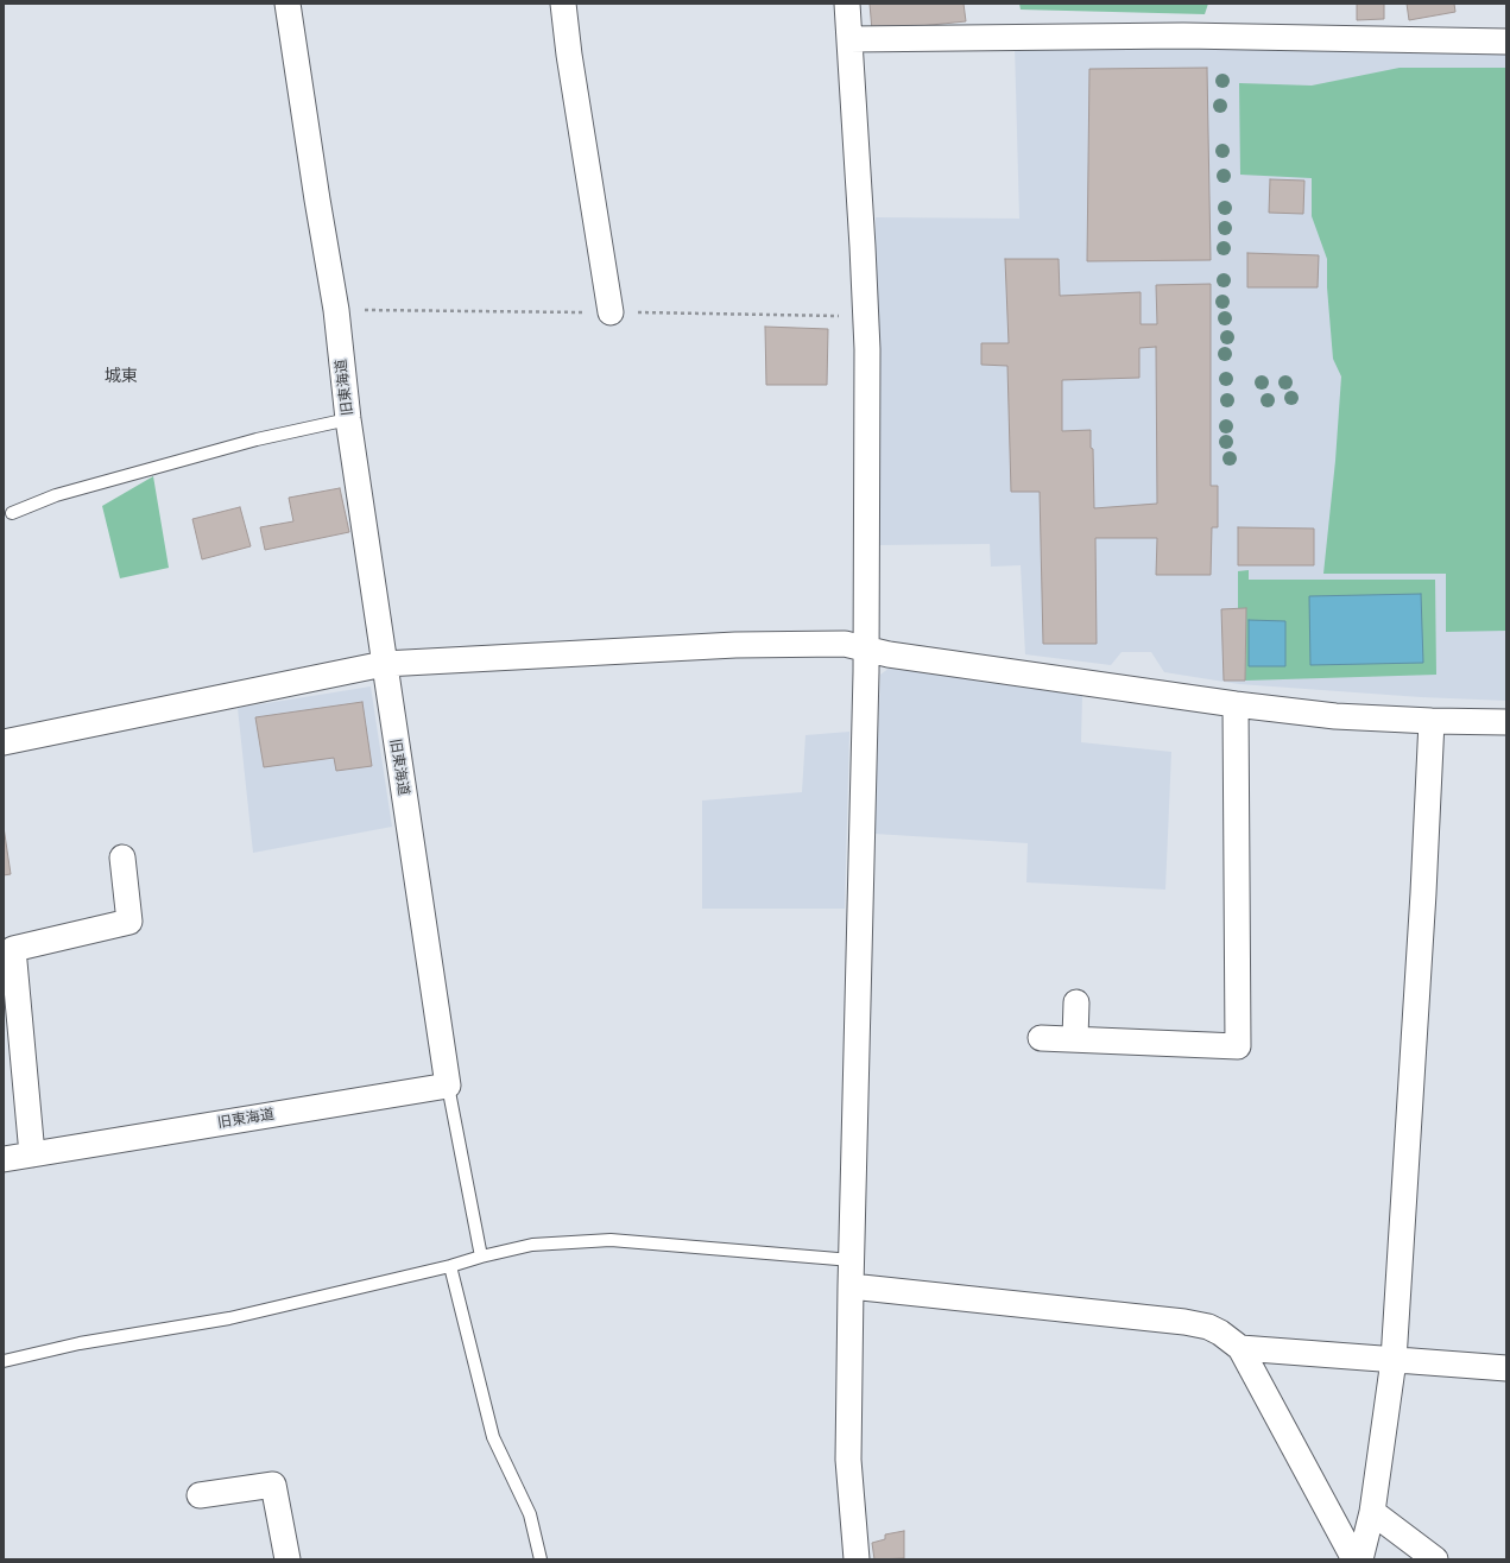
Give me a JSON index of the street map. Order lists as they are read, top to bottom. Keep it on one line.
{"streets":{"street":["旧東海道"]},"districts":["城東"]}
